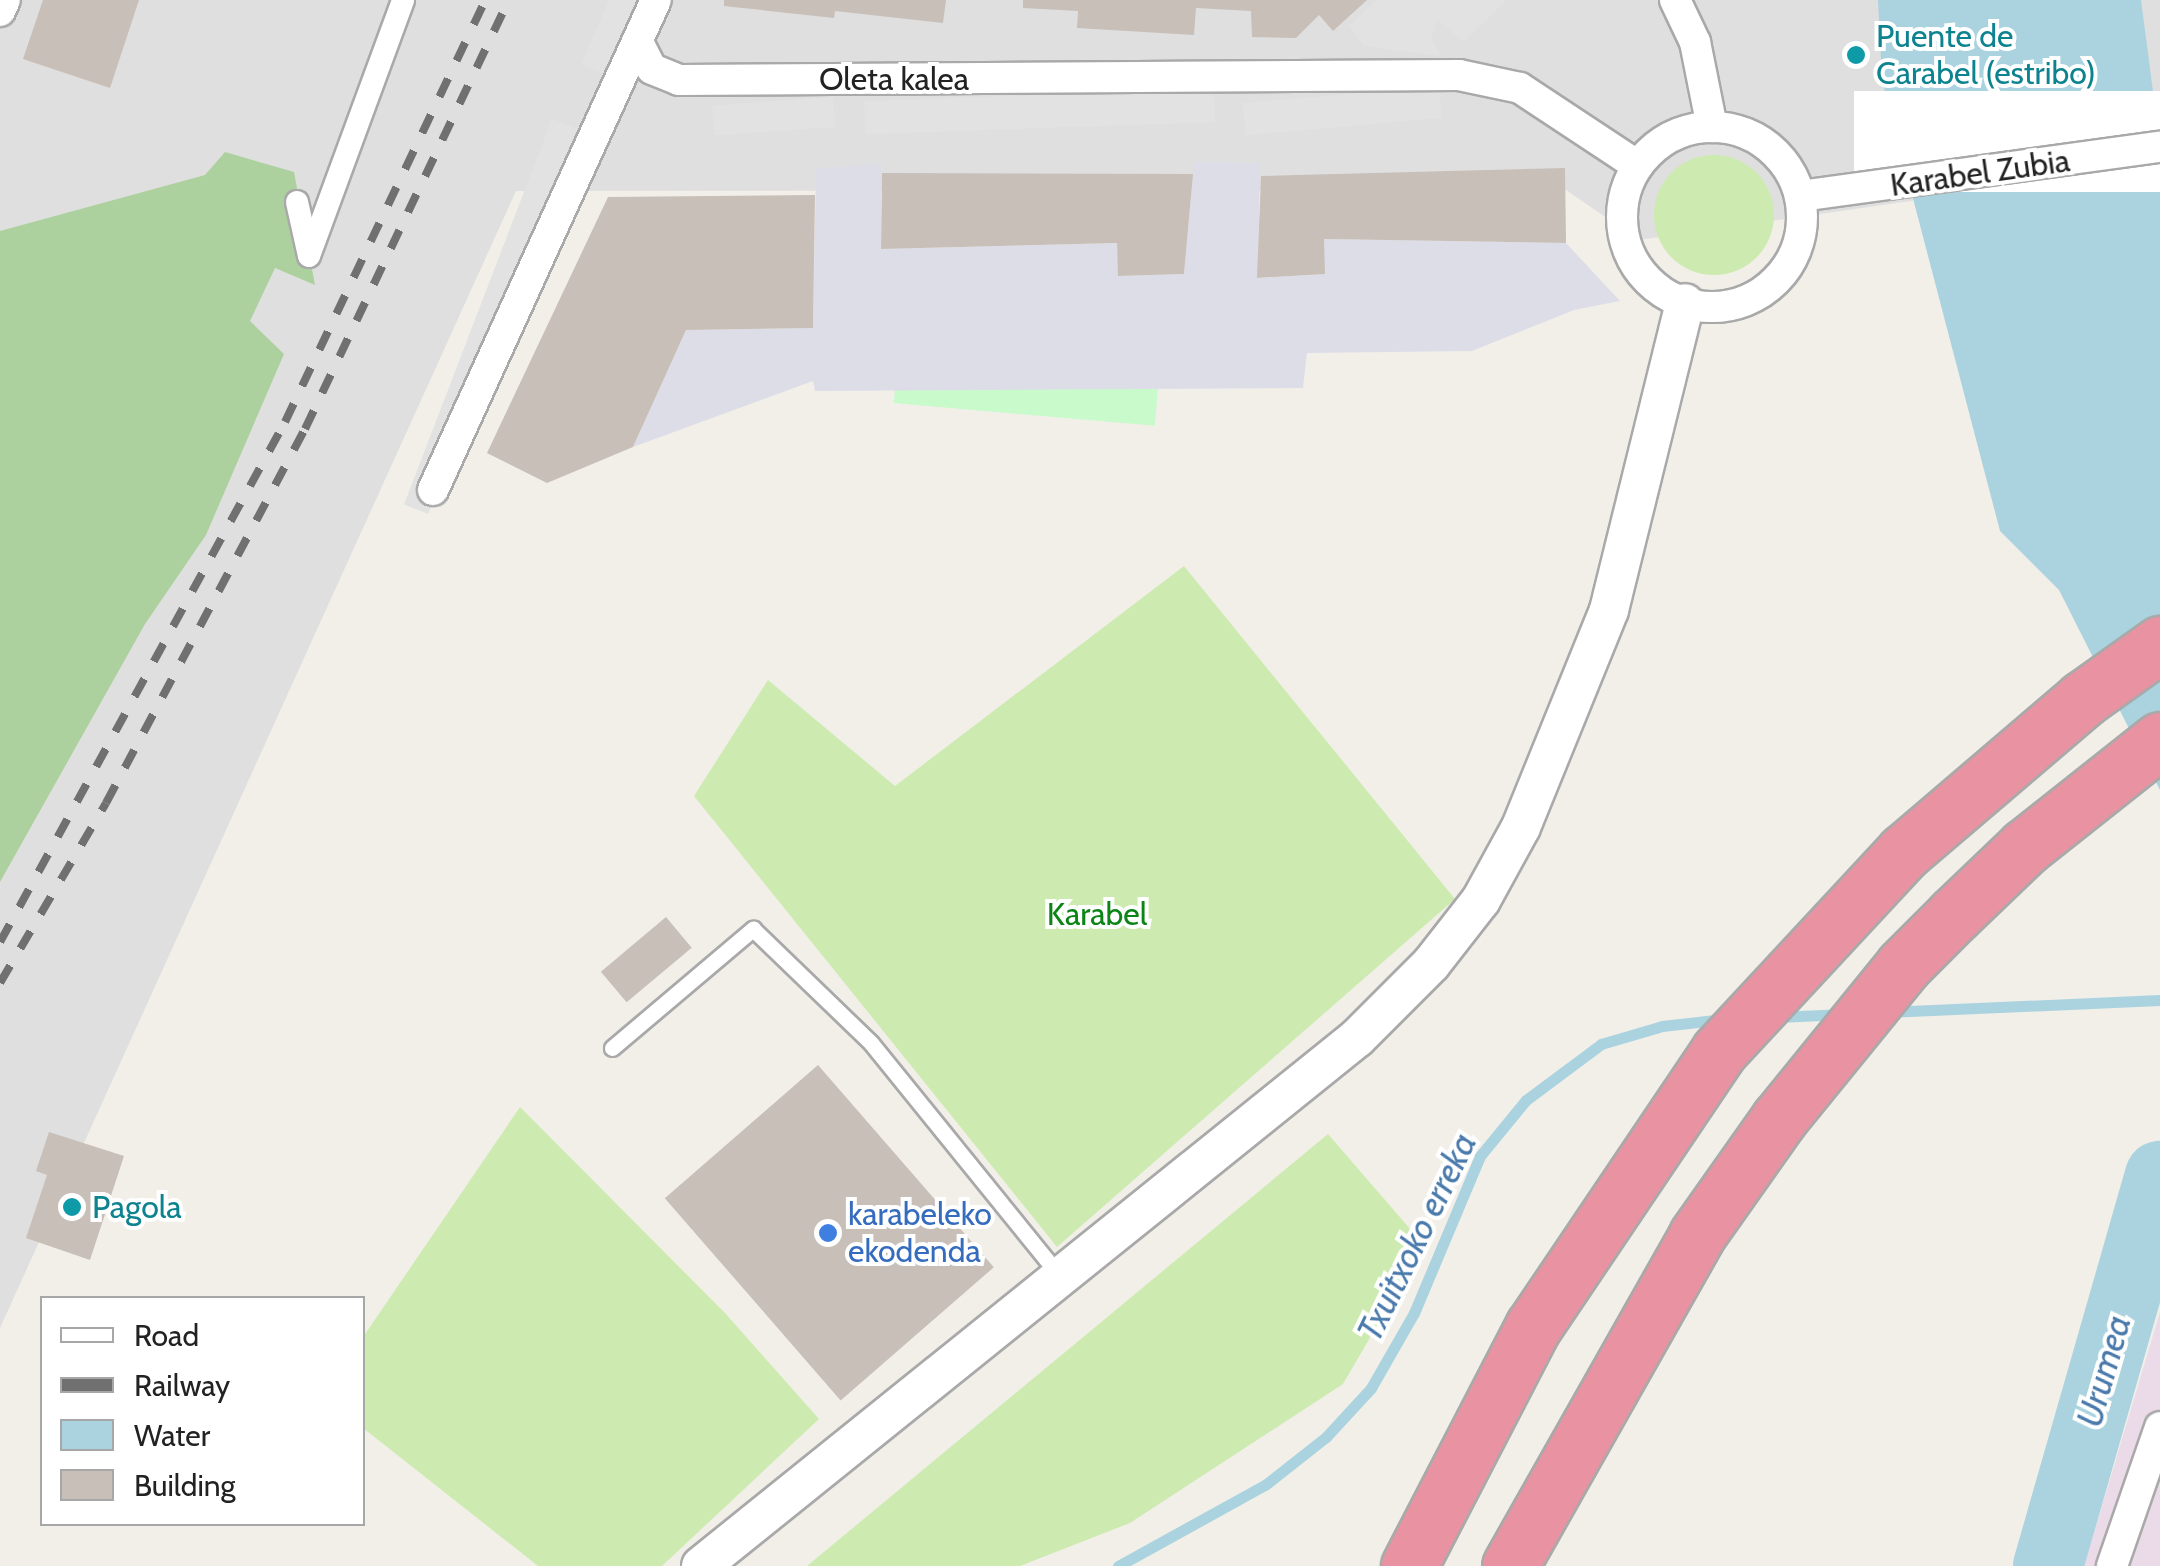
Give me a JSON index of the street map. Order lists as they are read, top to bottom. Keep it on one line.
{"streets":{"street":["Oleta kalea","Karabel Zubia"]},"crossings":[["Oleta kalea","Karabel Zubia"]],"water":["Txuitxoko erreka","Urumea"],"parks":["Karabel"],"places":["Puente de Carabel (estribo)","Pagola","karabeleko ekodenda"],"legend":["Road","Railway","Water","Building"]}
